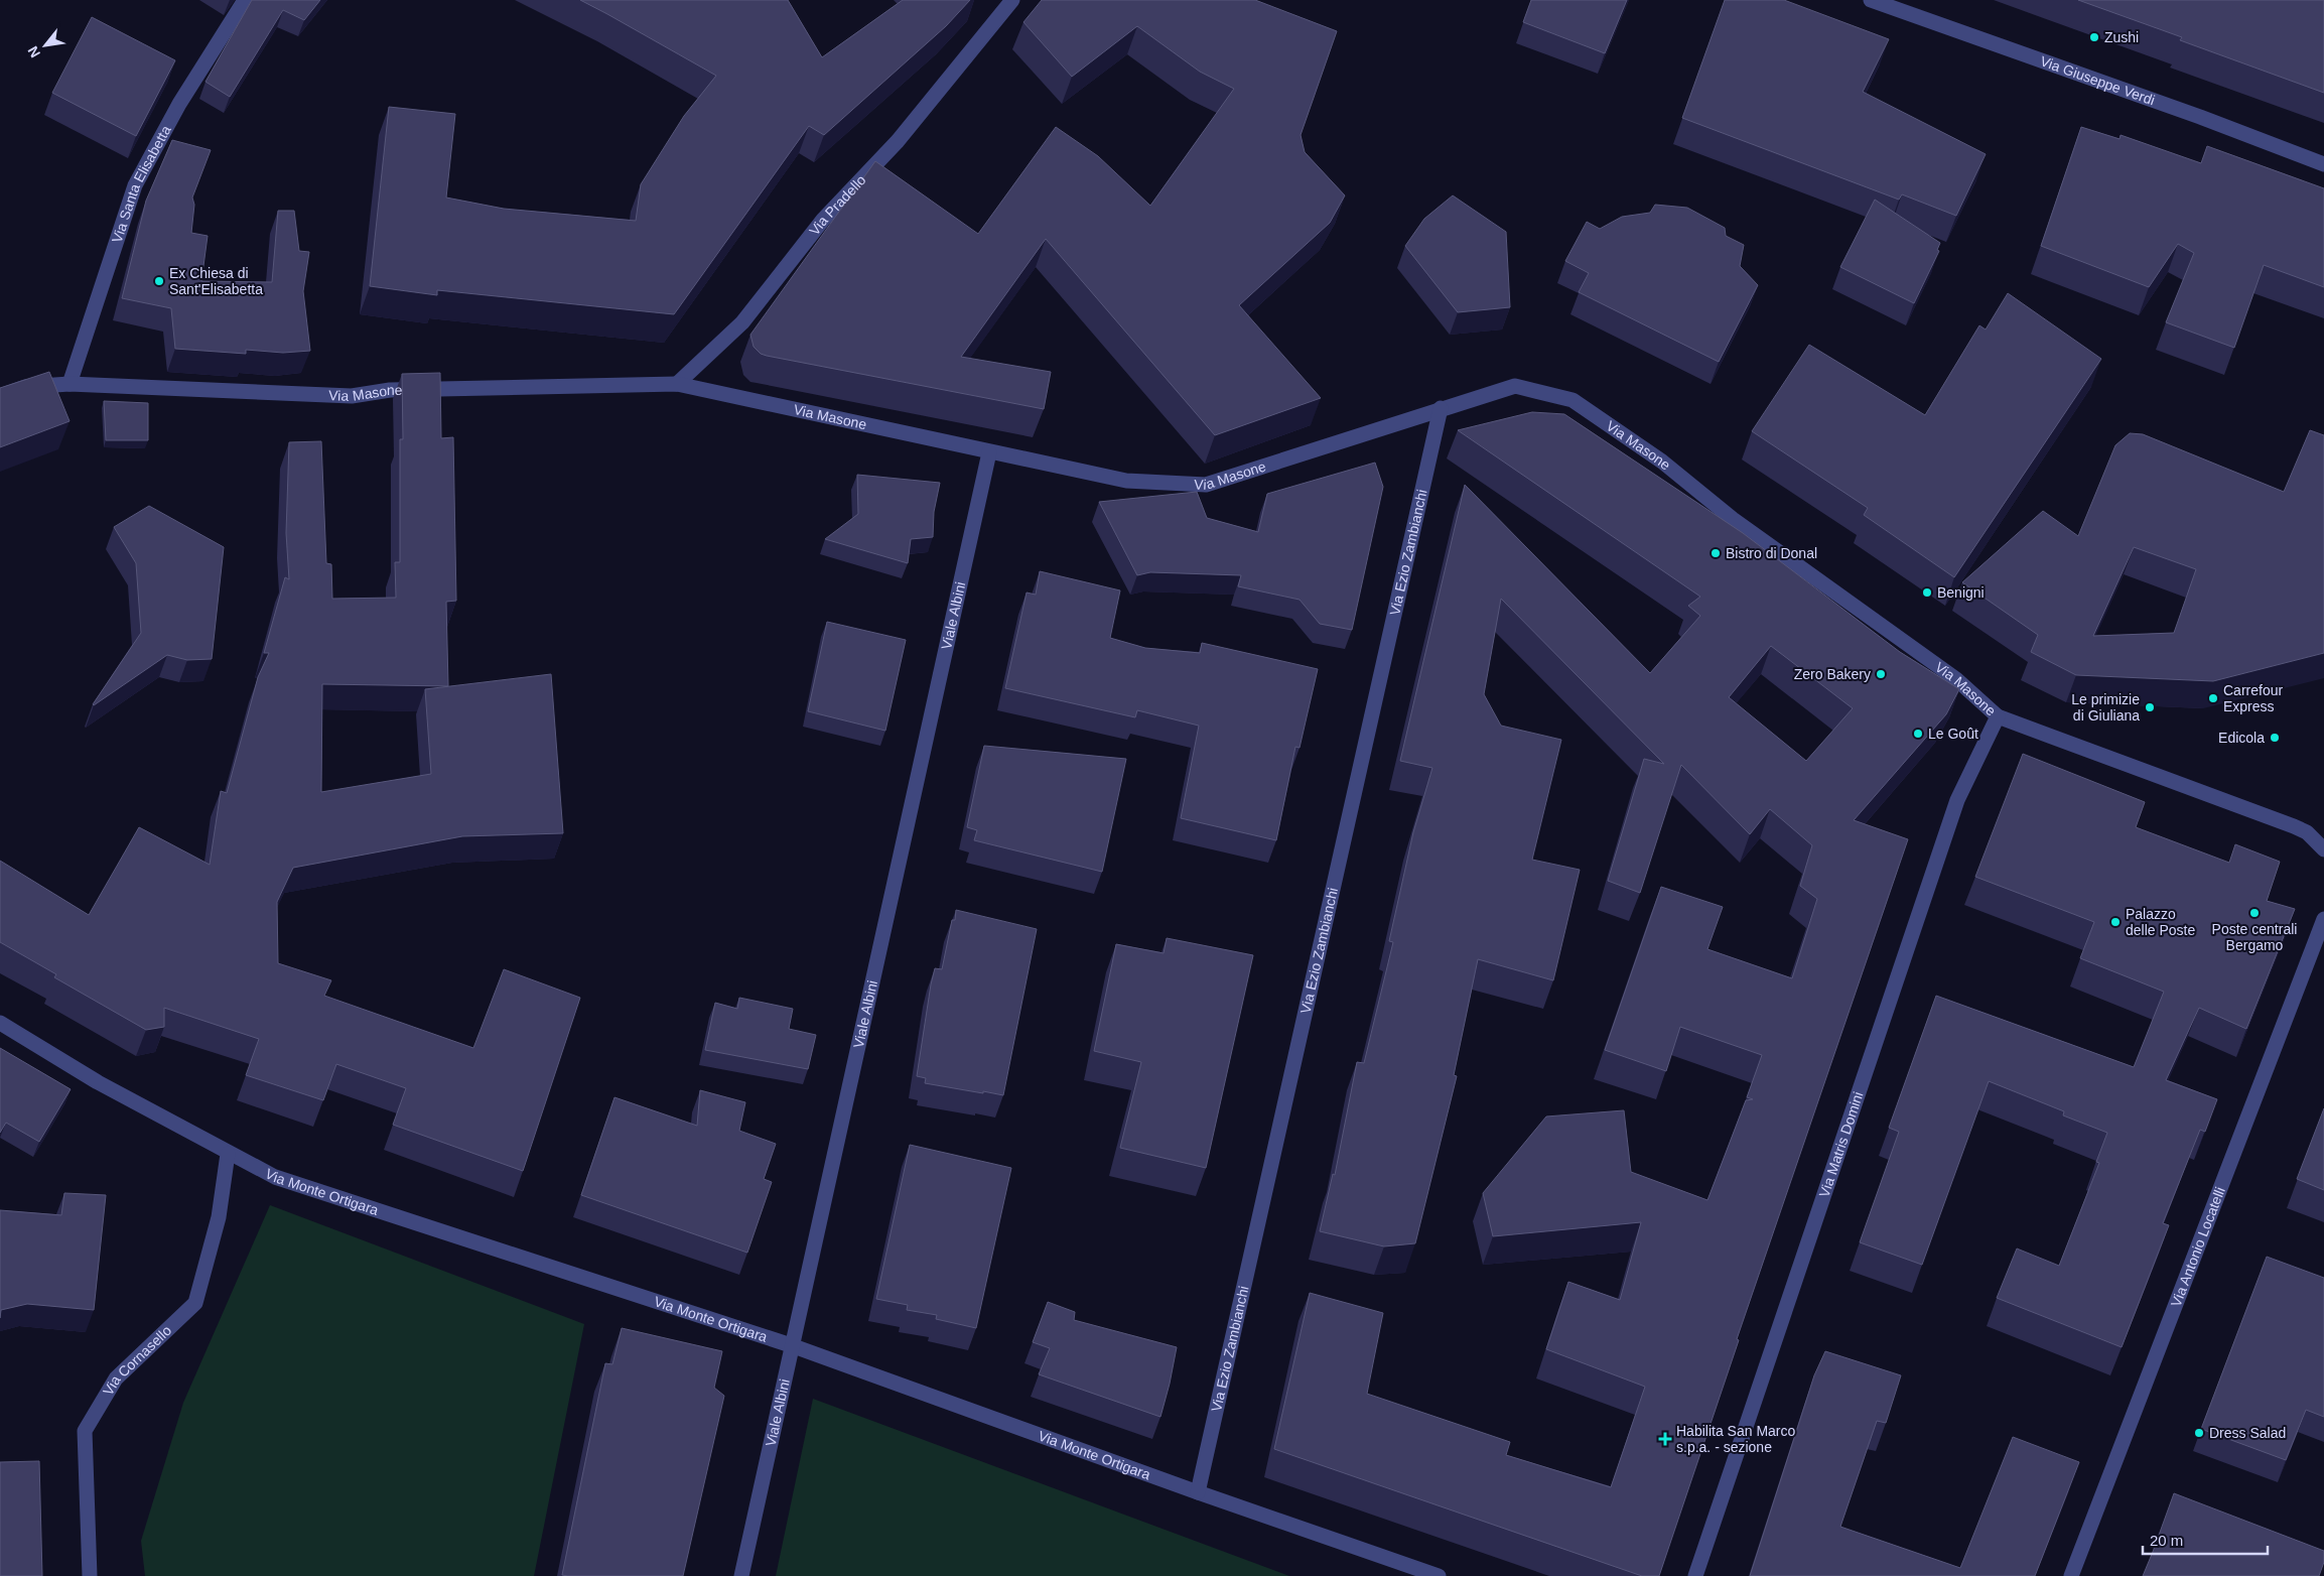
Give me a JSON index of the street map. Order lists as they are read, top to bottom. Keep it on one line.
{"streets":{"street":["Via Giuseppe Verdi","Via Santa Elisabetta","Via Pradello","Via Masone","Via Ezio Zambianchi","Viale Albini","Via Matris Domini","Via Monte Ortigara","Via Antonio Locatelli","Via Cornasello"]},"crossings":[["Via Santa Elisabetta","Via Masone"],["Via Pradello","Via Masone"],["Via Masone","Via Ezio Zambianchi"],["Via Masone","Viale Albini"],["Via Masone","Via Matris Domini"],["Via Ezio Zambianchi","Via Monte Ortigara"],["Viale Albini","Via Monte Ortigara"],["Via Monte Ortigara","Via Cornasello"]],"places":{"other":["Zushi","Ex Chiesa di Sant'Elisabetta","Bistro di Donal","Benigni","Zero Bakery","Carrefour Express","Le primizie di Giuliana","Le Goût","Edicola","Poste centrali Bergamo","Palazzo delle Poste","Dress Salad"],"health":["Habilita San Marco s.p.a. - sezione"]},"scale_bar":"20 m","north":"bottom left"}
